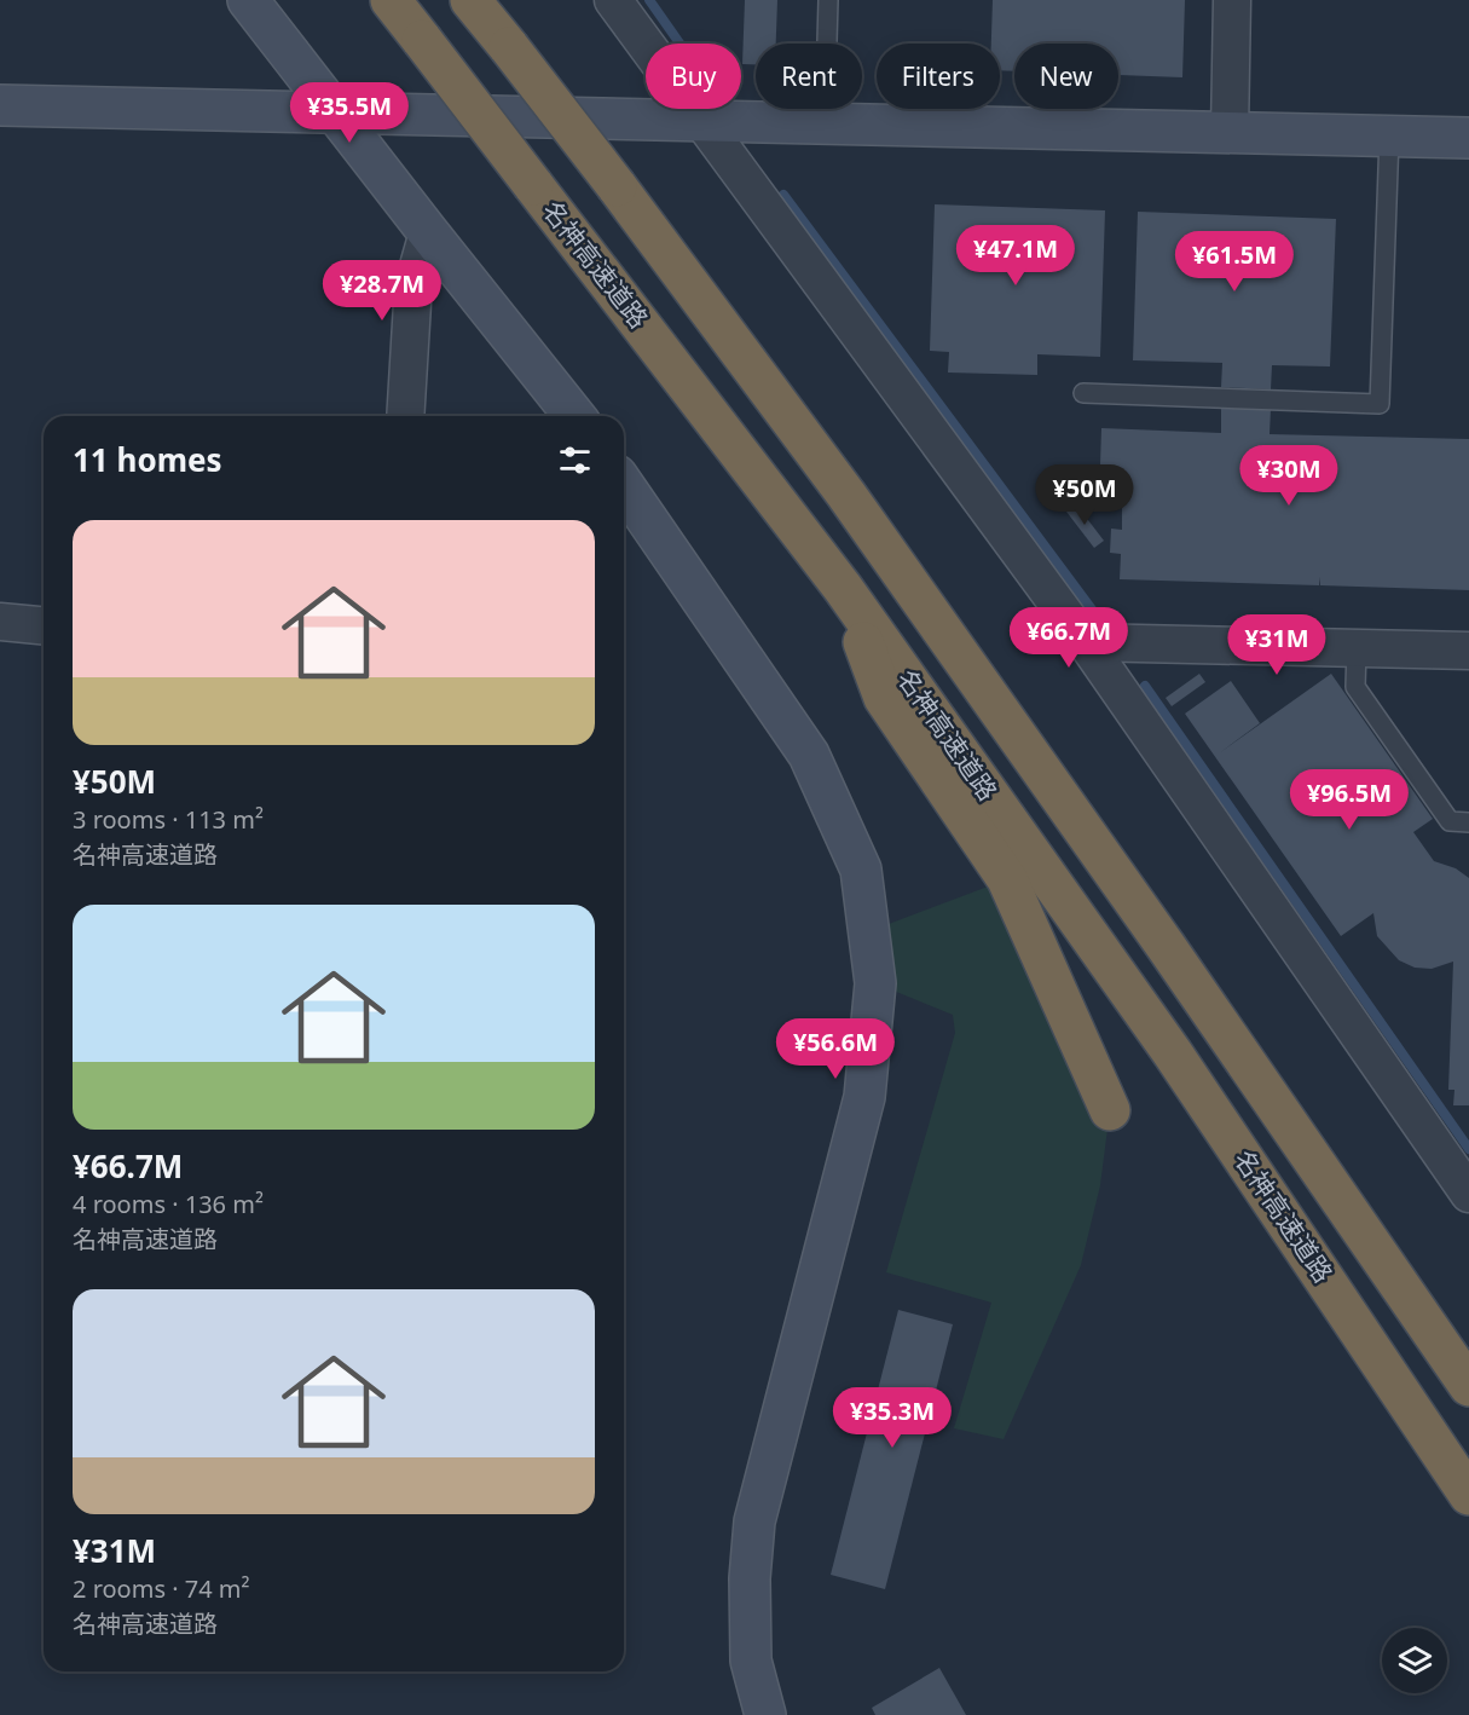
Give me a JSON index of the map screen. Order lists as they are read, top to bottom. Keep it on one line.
{"streets":{"highway":["名神高速道路"]},"page":{"chip":["Buy","Rent","Filters","New"],"price":["¥35.5M","¥47.1M","¥61.5M","¥28.7M","¥30M","¥50M","¥66.7M","¥31M","¥96.5M","¥56.6M","¥35.3M"],"heading":"11 homes","list":[{"name":"¥50M","note":"3 rooms · 113 m² · 名神高速道路"},{"name":"¥66.7M","note":"4 rooms · 136 m² · 名神高速道路"},{"name":"¥31M","note":"2 rooms · 74 m² · 名神高速道路"}]}}
